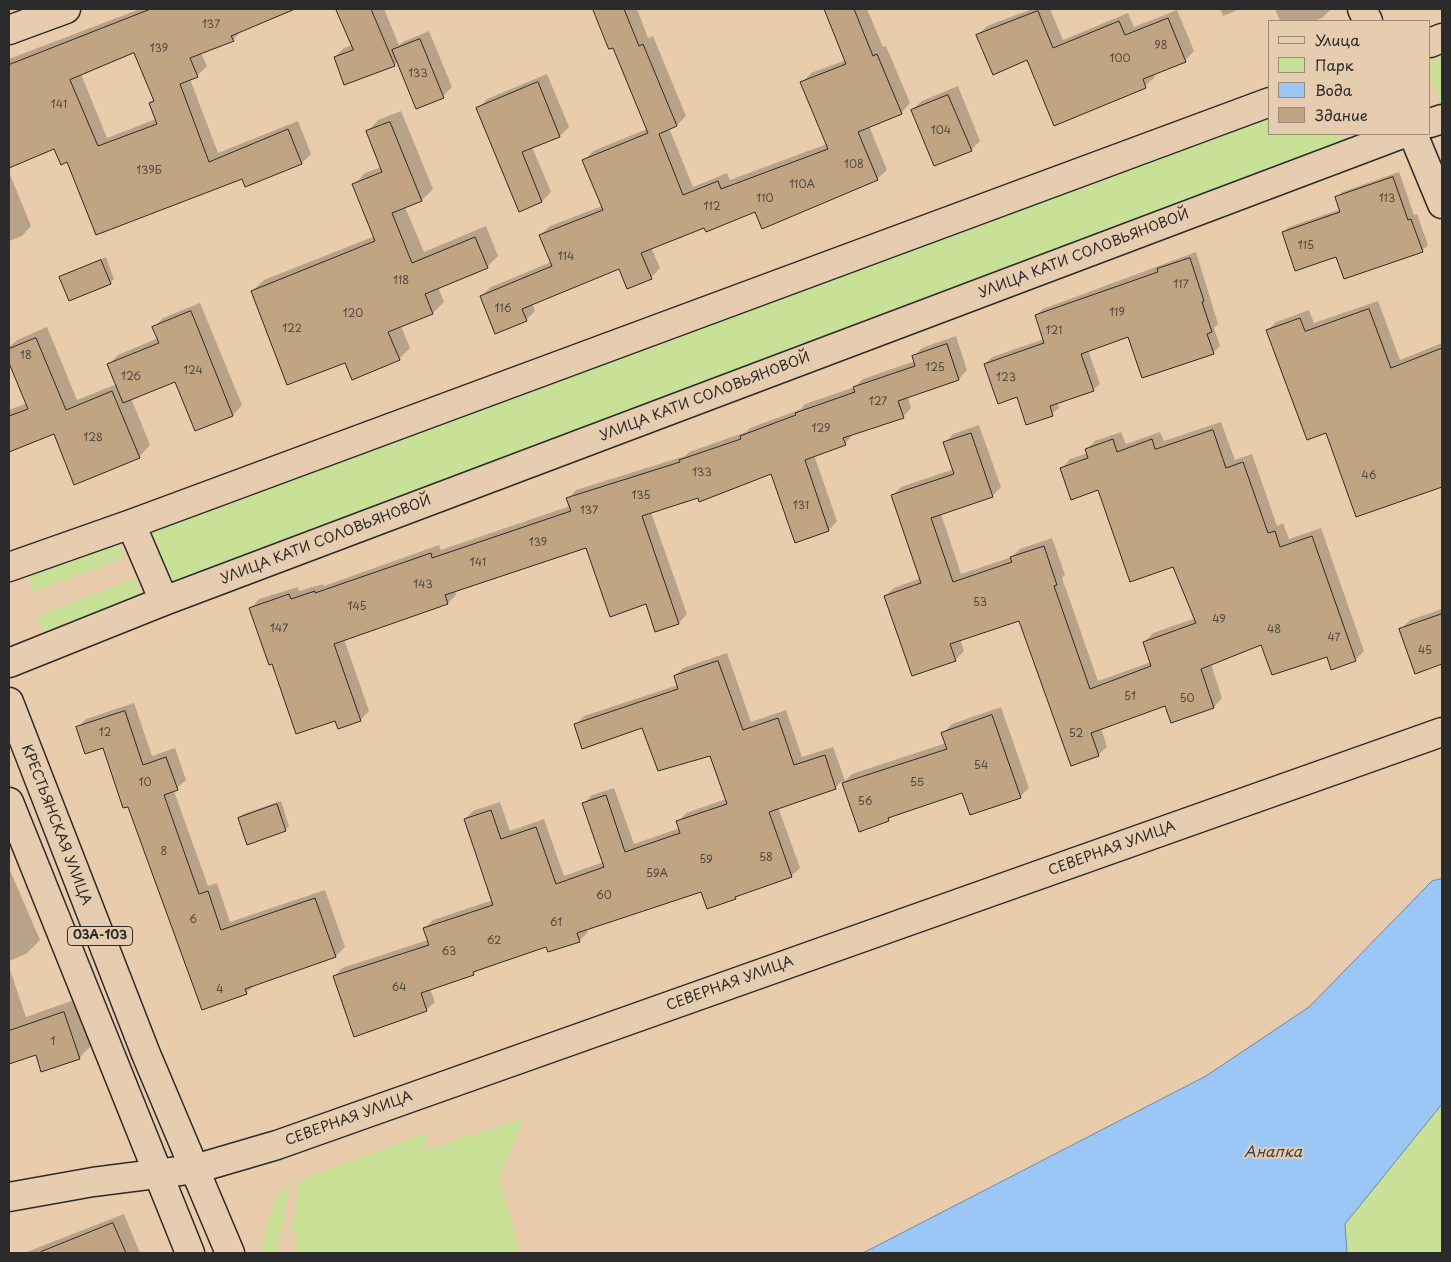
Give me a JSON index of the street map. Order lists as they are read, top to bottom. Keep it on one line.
{"streets":{"street":["УЛИЦА КАТИ СОЛОВЬЯНОВОЙ","КРЕСТЬЯНСКАЯ УЛИЦА","СЕВЕРНАЯ УЛИЦА","03А-103"]},"crossings":[["КРЕСТЬЯНСКАЯ УЛИЦА","СЕВЕРНАЯ УЛИЦА"],["КРЕСТЬЯНСКАЯ УЛИЦА","03А-103"],["СЕВЕРНАЯ УЛИЦА","03А-103"]],"water":["Анапка"],"house_numbers":["137","98","139","100","133","141","104","108","139Б","110А","110","113","112","115","114","118","117","116","119","120","122","121","18","125","124","126","123","127","129","128","133","46","135","131","137","139","141","143","53","145","49","147","48","47","45","51","50","12","52","54","10","55","56","8","58","59","59А","60","6","61","62","63","64","4","1"],"legend":["Улица","Парк","Вода","Здание"]}
